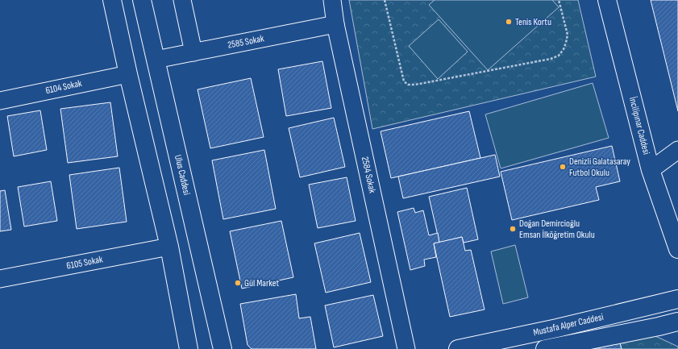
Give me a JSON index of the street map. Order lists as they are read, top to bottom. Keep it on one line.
{"streets":{"main road":["İncilipınar Caddesi","Ulus Caddesi","Mustafa Alper Caddesi"],"street":["2585 Sokak","6104 Sokak","2584 Sokak","6105 Sokak"]},"crossings":[["2585 Sokak","Ulus Caddesi"],["2585 Sokak","2584 Sokak"]],"places":["Tenis Kortu","Denizli Galatasaray Futbol Okulu","Doğan Demircioğlu Emsan İlköğretim Okulu","Gül Market"]}
